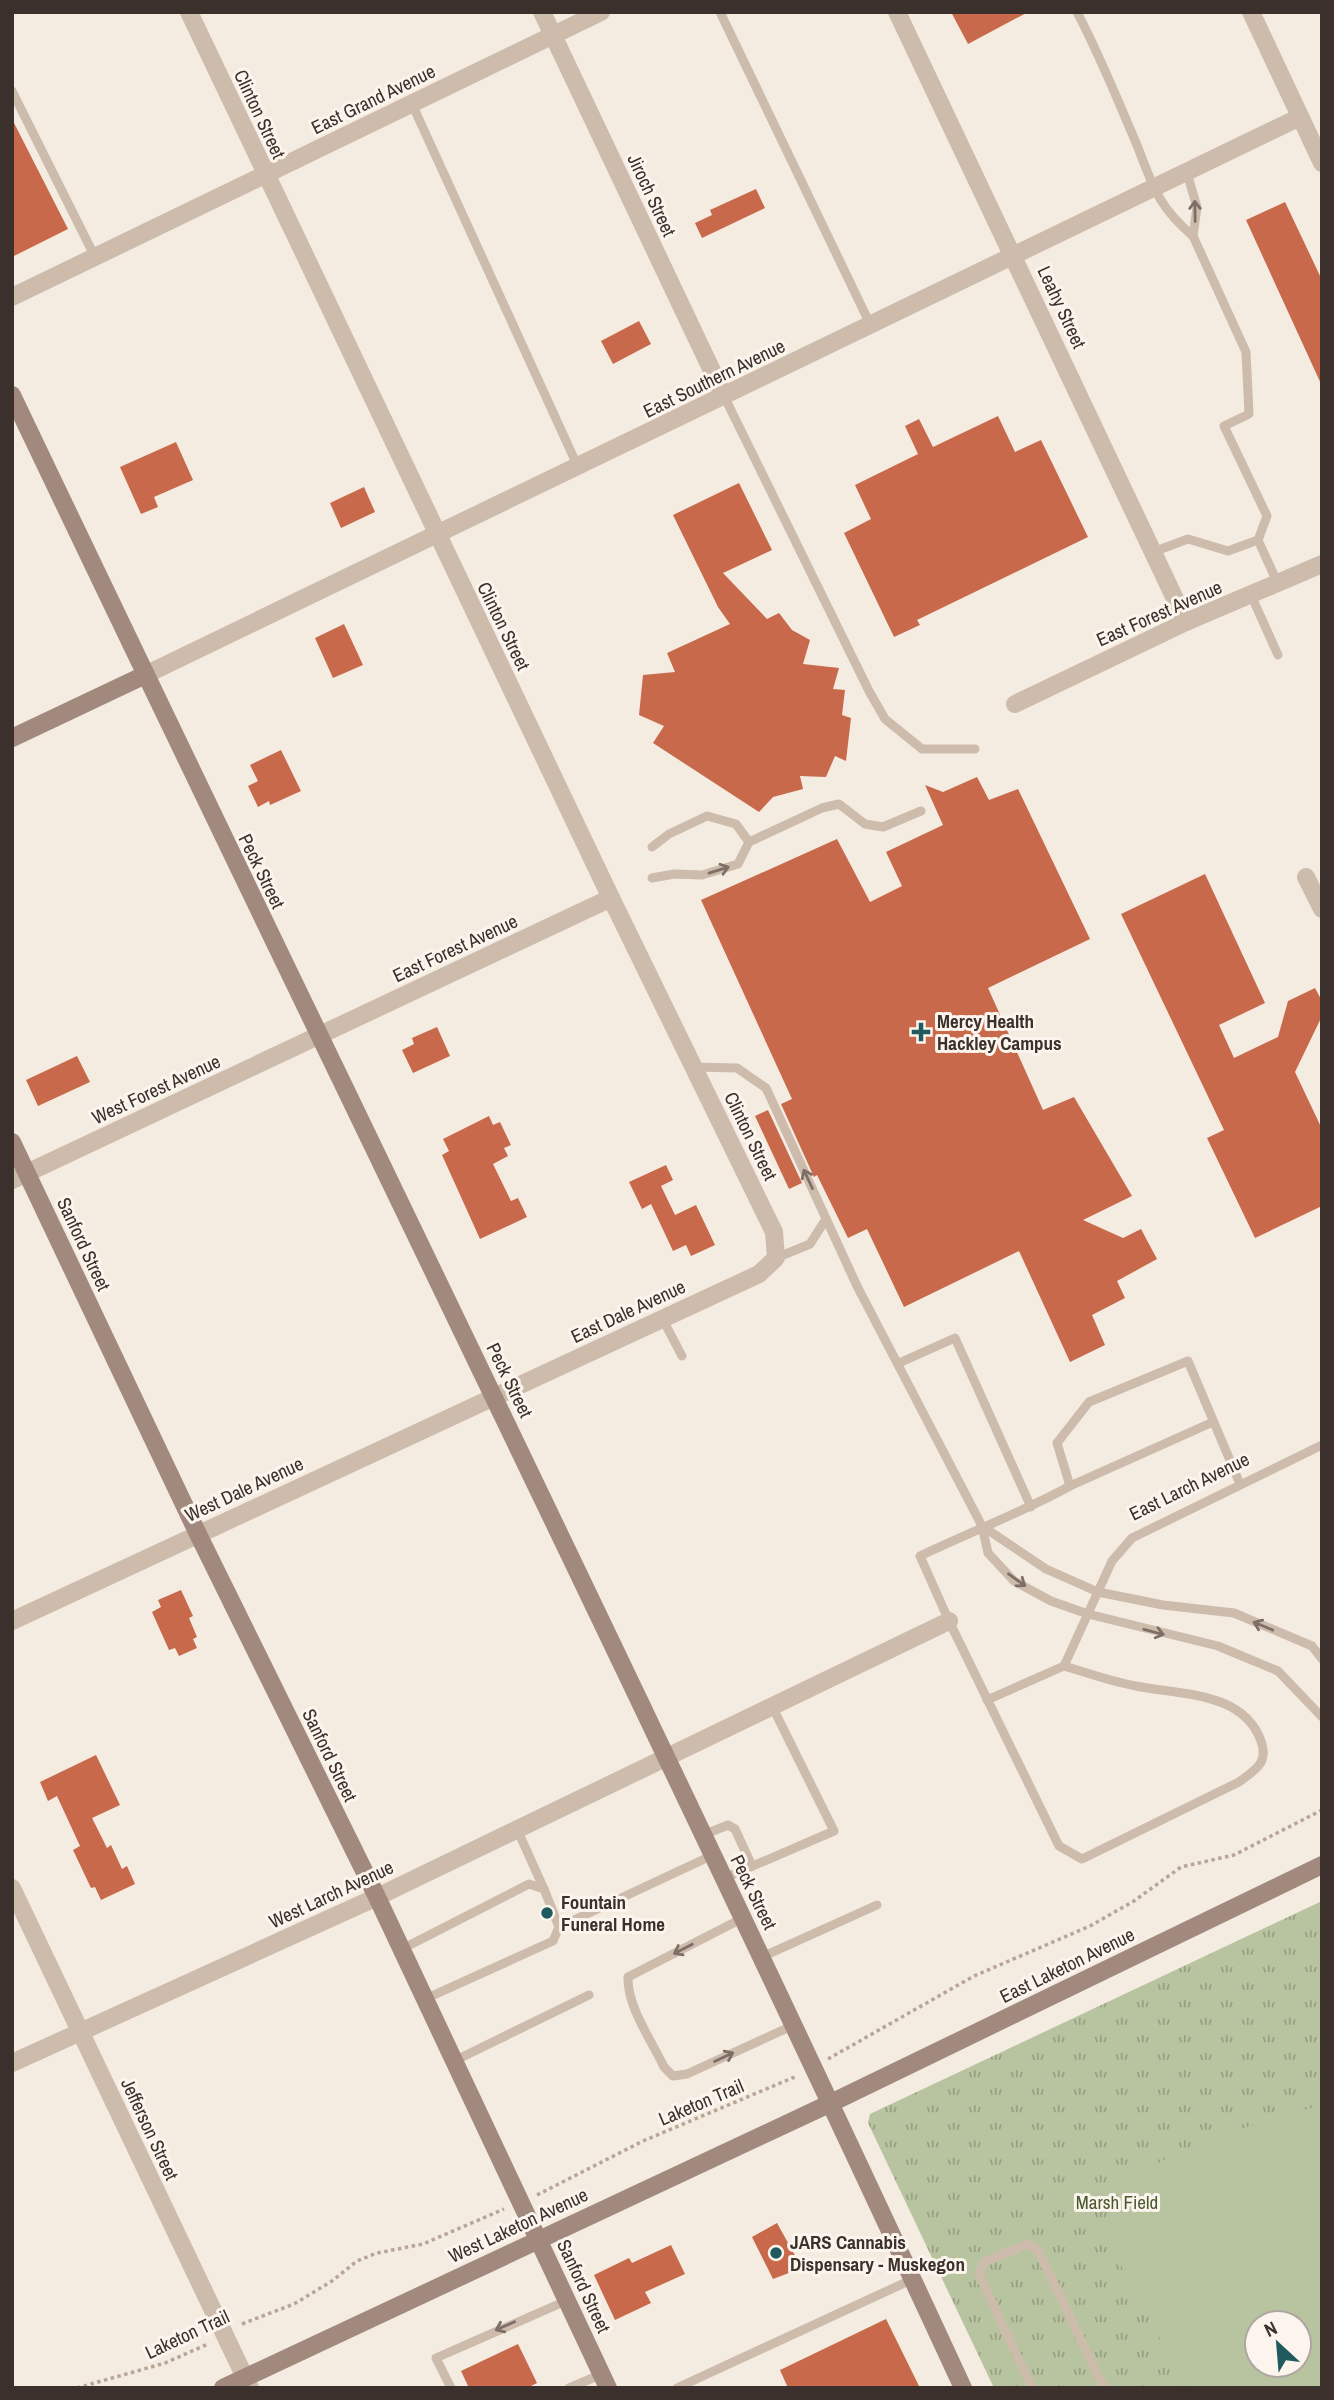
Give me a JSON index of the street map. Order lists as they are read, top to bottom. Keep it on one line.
{"streets":{"street":["East Grand Avenue","Clinton Street","Jiroch Street","Leahy Street","East Southern Avenue","East Forest Avenue","Peck Street","West Forest Avenue","Sanford Street","East Dale Avenue","West Dale Avenue","West Larch Avenue","East Laketon Avenue","Jefferson Street","West Laketon Avenue"],"lane":["East Larch Avenue"],"path":["Laketon Trail"]},"crossings":[["East Grand Avenue","Clinton Street"],["East Grand Avenue","Jiroch Street"],["Clinton Street","East Southern Avenue"],["Clinton Street","East Forest Avenue"],["Clinton Street","East Dale Avenue"],["Jiroch Street","East Southern Avenue"],["Leahy Street","East Southern Avenue"],["Leahy Street","East Forest Avenue"],["East Southern Avenue","Peck Street"],["East Forest Avenue","Peck Street"],["East Forest Avenue","West Forest Avenue"],["Peck Street","West Forest Avenue"],["Peck Street","East Dale Avenue"],["Peck Street","West Dale Avenue"],["Peck Street","West Larch Avenue"],["Peck Street","East Laketon Avenue"],["Peck Street","Laketon Trail"],["Peck Street","West Laketon Avenue"],["West Forest Avenue","Sanford Street"],["Sanford Street","West Dale Avenue"],["Sanford Street","West Larch Avenue"],["Sanford Street","Laketon Trail"],["Sanford Street","West Laketon Avenue"],["East Dale Avenue","West Dale Avenue"],["West Larch Avenue","Jefferson Street"],["East Laketon Avenue","West Laketon Avenue"],["Laketon Trail","Jefferson Street"],["Jefferson Street","West Laketon Avenue"]],"parks":["Marsh Field"],"places":{"health":["Mercy Health Hackley Campus"],"other":["Fountain Funeral Home","JARS Cannabis Dispensary - Muskegon"]},"north":"top left"}
